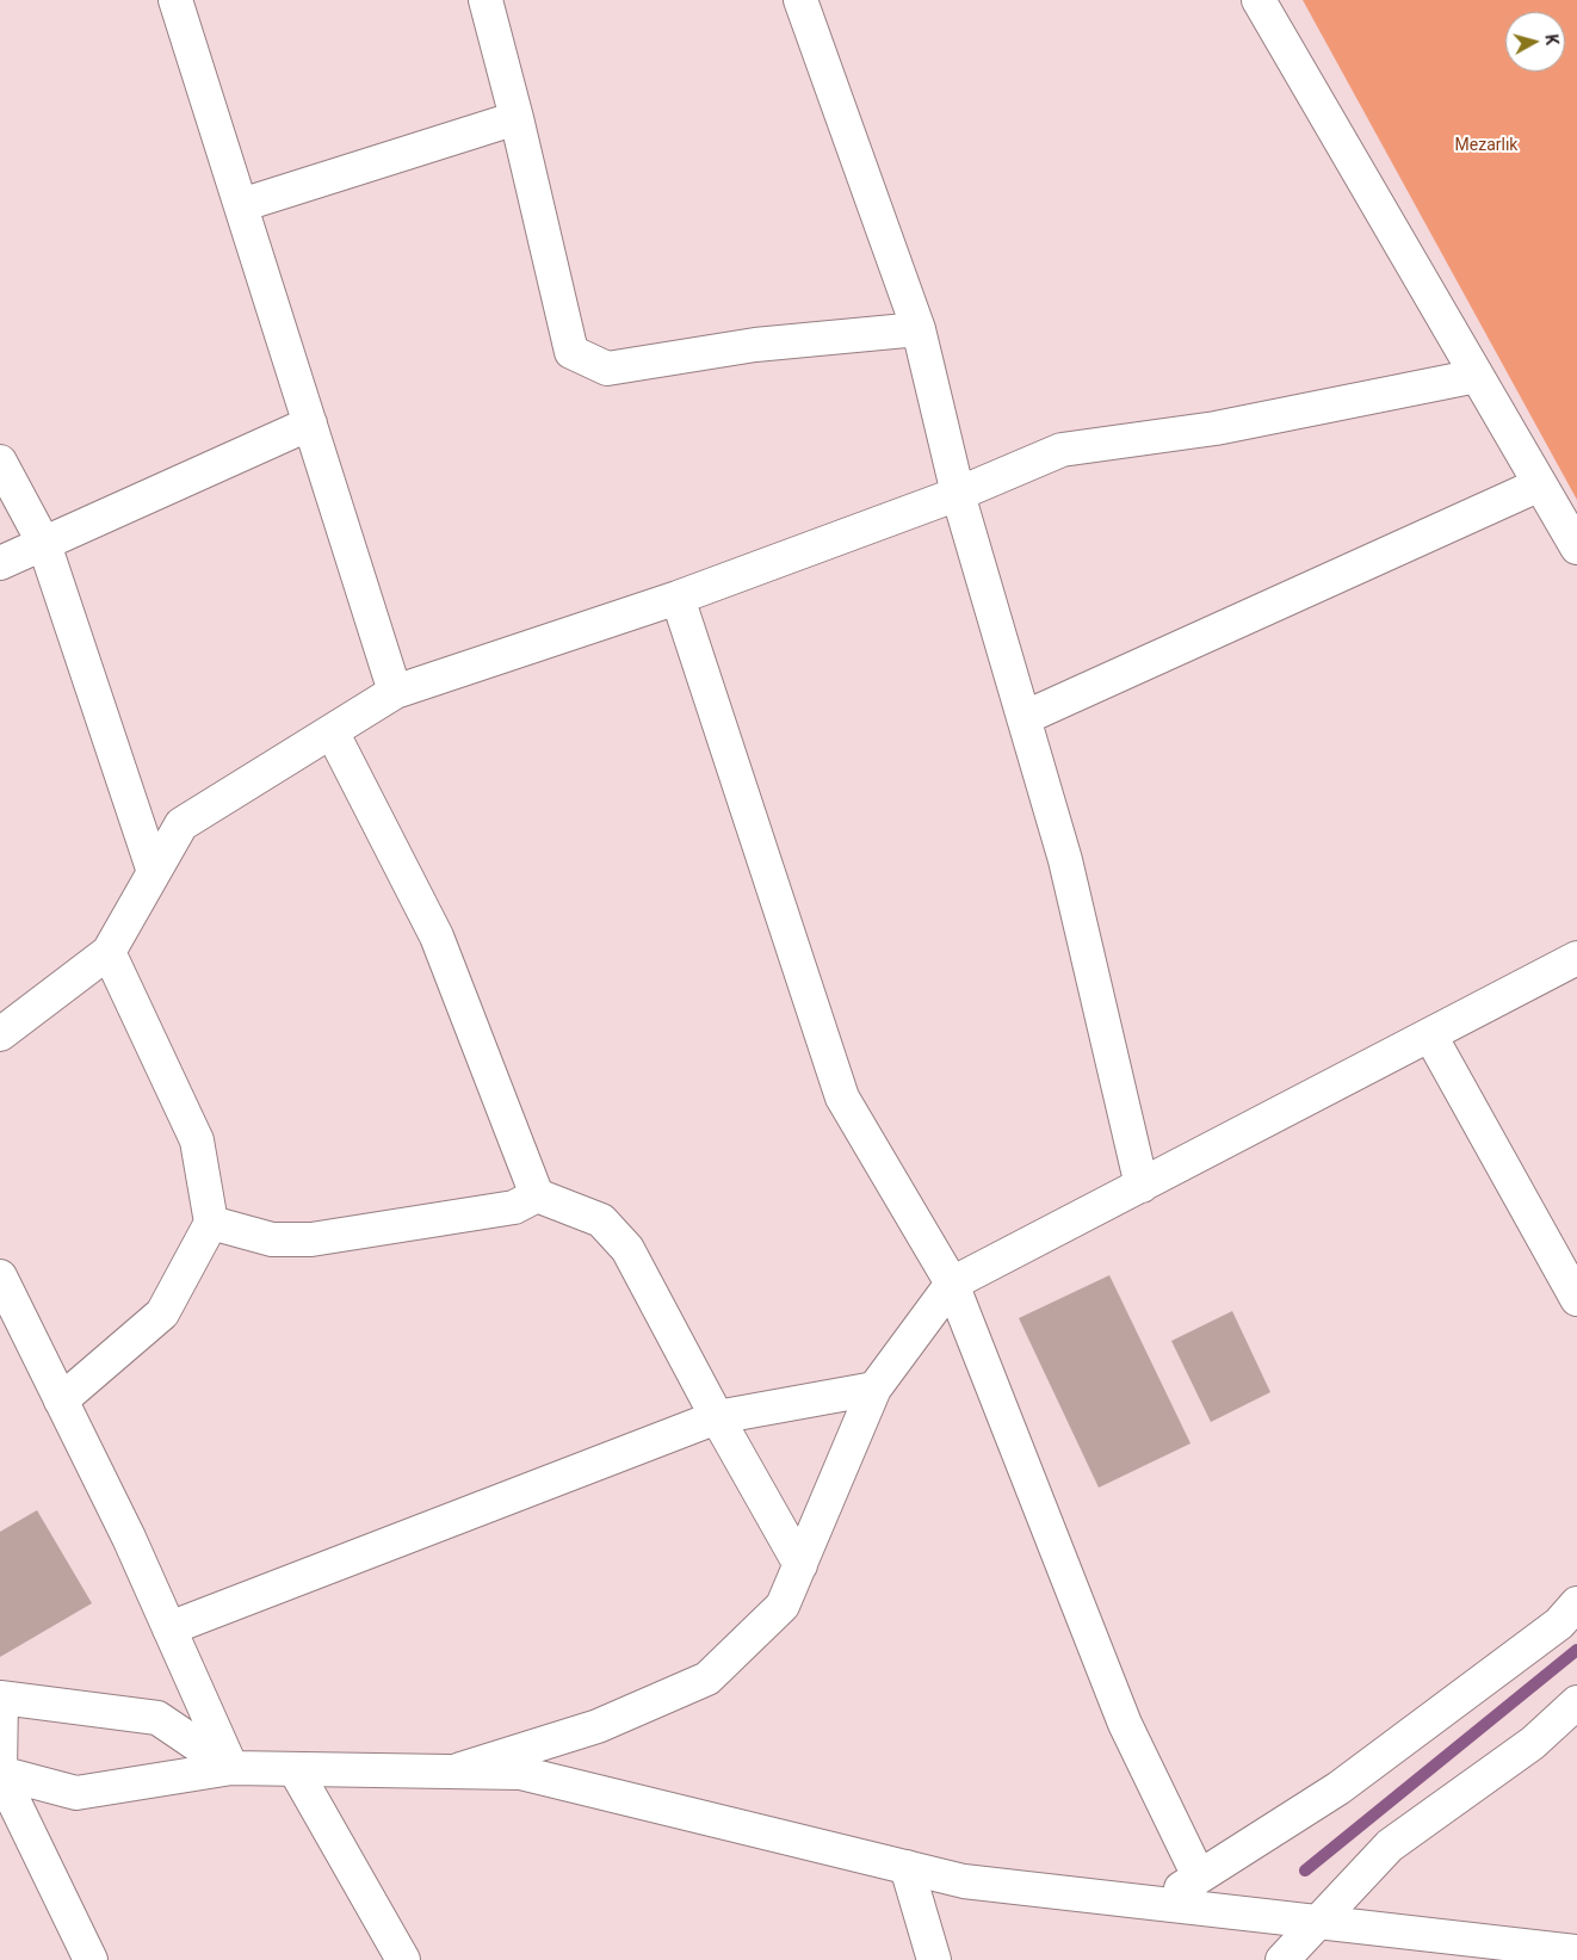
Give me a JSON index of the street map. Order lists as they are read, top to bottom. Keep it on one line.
{"parks":["Mezarlık"],"north":"right"}
